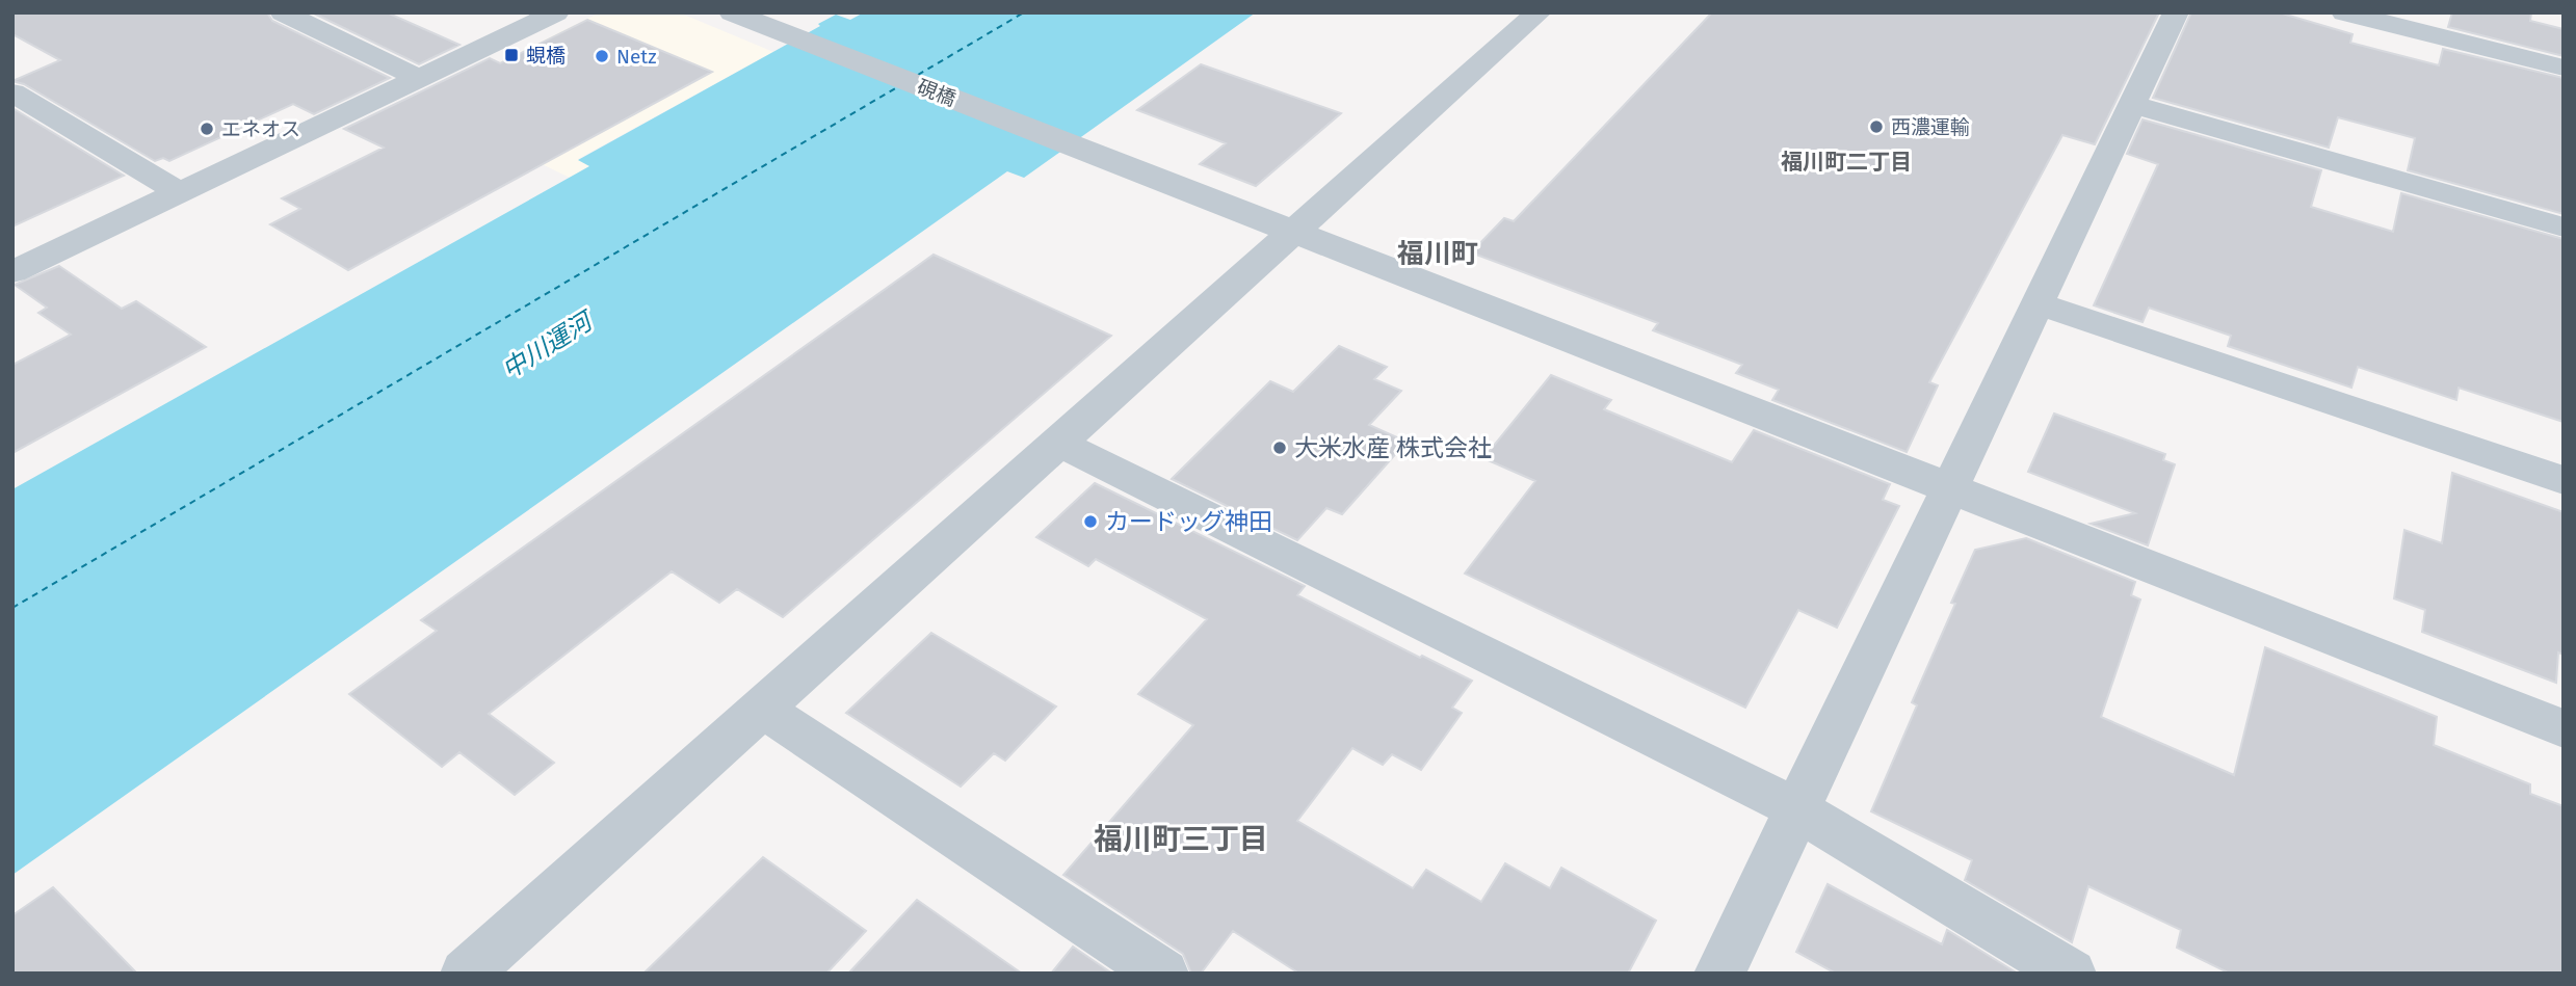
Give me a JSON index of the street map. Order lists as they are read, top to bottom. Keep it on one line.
{"streets":{"street":["硯橋"]},"districts":["福川町二丁目","福川町","福川町三丁目"],"water":["中川運河"],"places":{"transit":["蜆橋"],"other":["Netz","西濃運輸","エネオス","大米水産 株式会社","カードッグ神田"]}}
